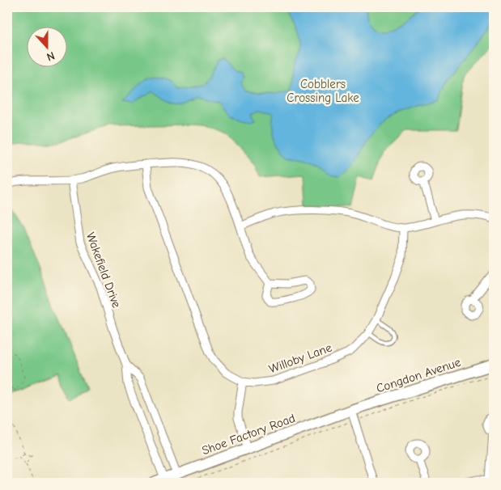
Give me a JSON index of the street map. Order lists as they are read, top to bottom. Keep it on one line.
{"streets":{"street":["Wakefield Drive","Willoby Lane","Congdon Avenue","Shoe Factory Road"]},"crossings":[["Wakefield Drive","Shoe Factory Road"],["Congdon Avenue","Shoe Factory Road"]],"parks":["Cobblers Crossing Lake"],"north":"bottom"}
